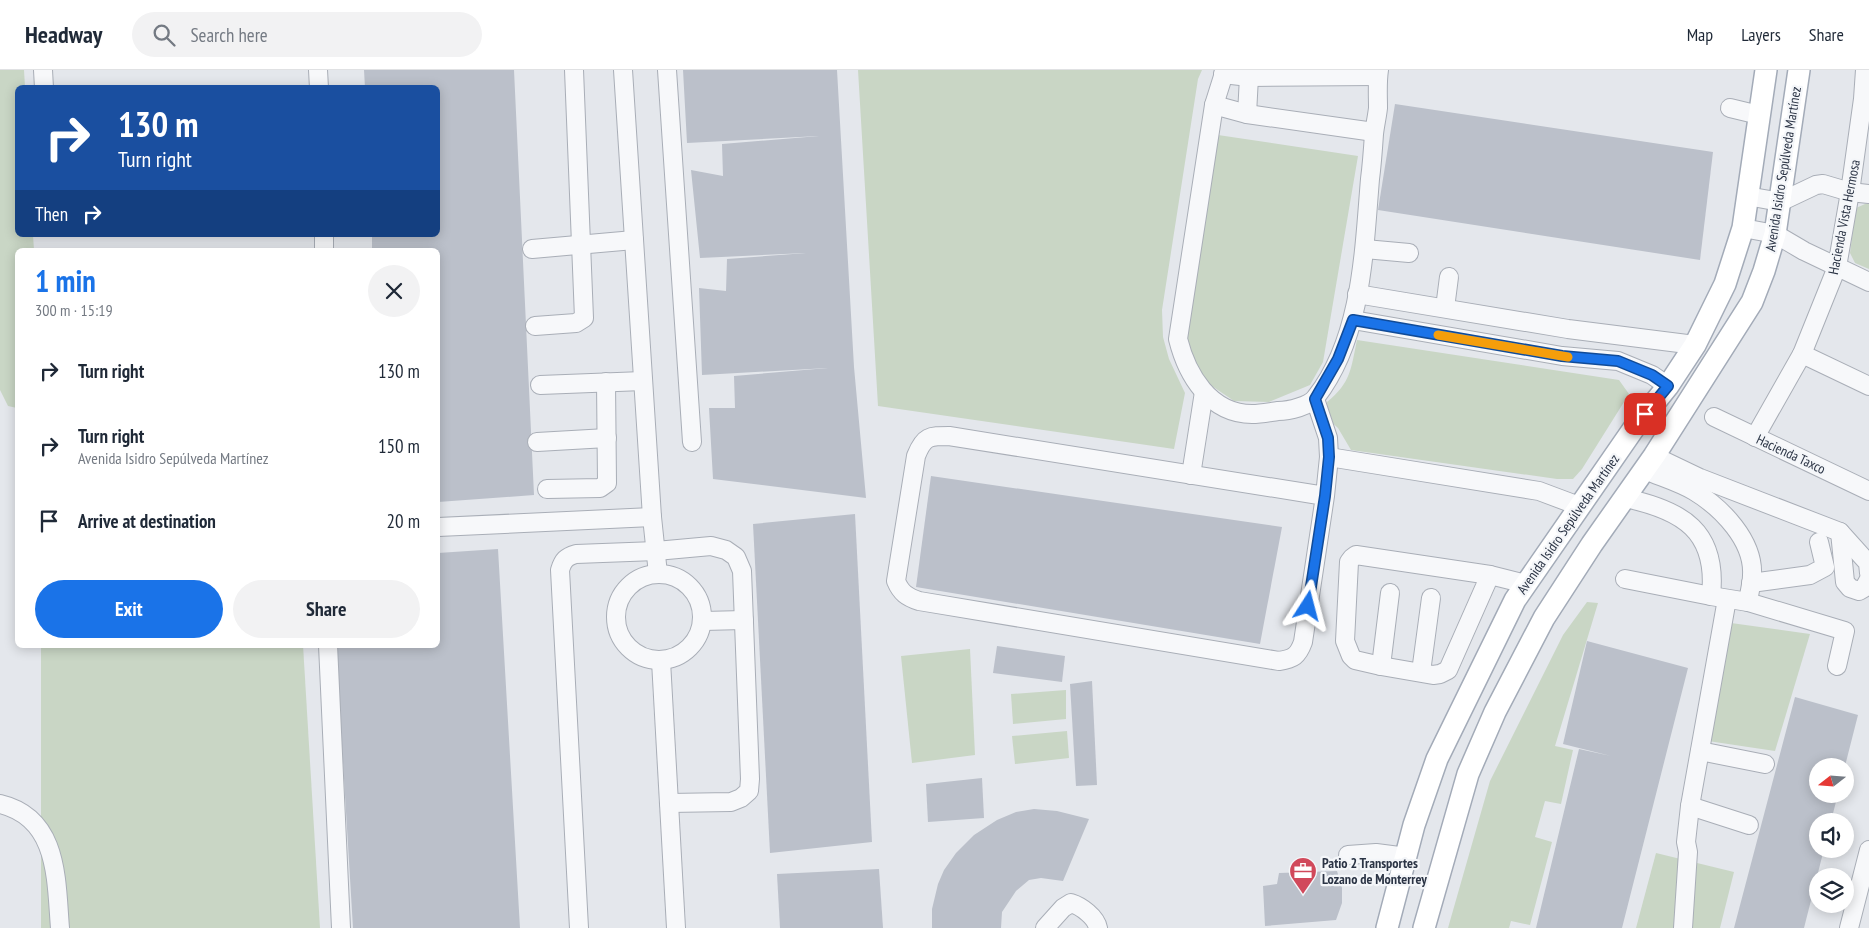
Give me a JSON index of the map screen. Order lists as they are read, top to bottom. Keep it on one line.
{"streets":{"main road":["Avenida Isidro Sepúlveda Martínez"],"street":["Hacienda Vista Hermosa","Hacienda Taxco"]},"crossings":[["Hacienda Vista Hermosa","Hacienda Taxco"]],"places":{"office":["Patio 2 Transportes Lozano de Monterrey"]},"north":"left","page":{"header":"Headway","search":"Search here","nav":["Map","Layers","Share"],"turn":["130 m","Turn right"],"then":"Then","heading":["1 min","300 m · 15:19"],"list":[{"name":"Turn right","value":"130 m"},{"name":"Turn right","note":"Avenida Isidro Sepúlveda Martínez","value":"150 m"},{"name":"Arrive at destination","value":"20 m"}],"buttons":["Exit","Share"]}}
